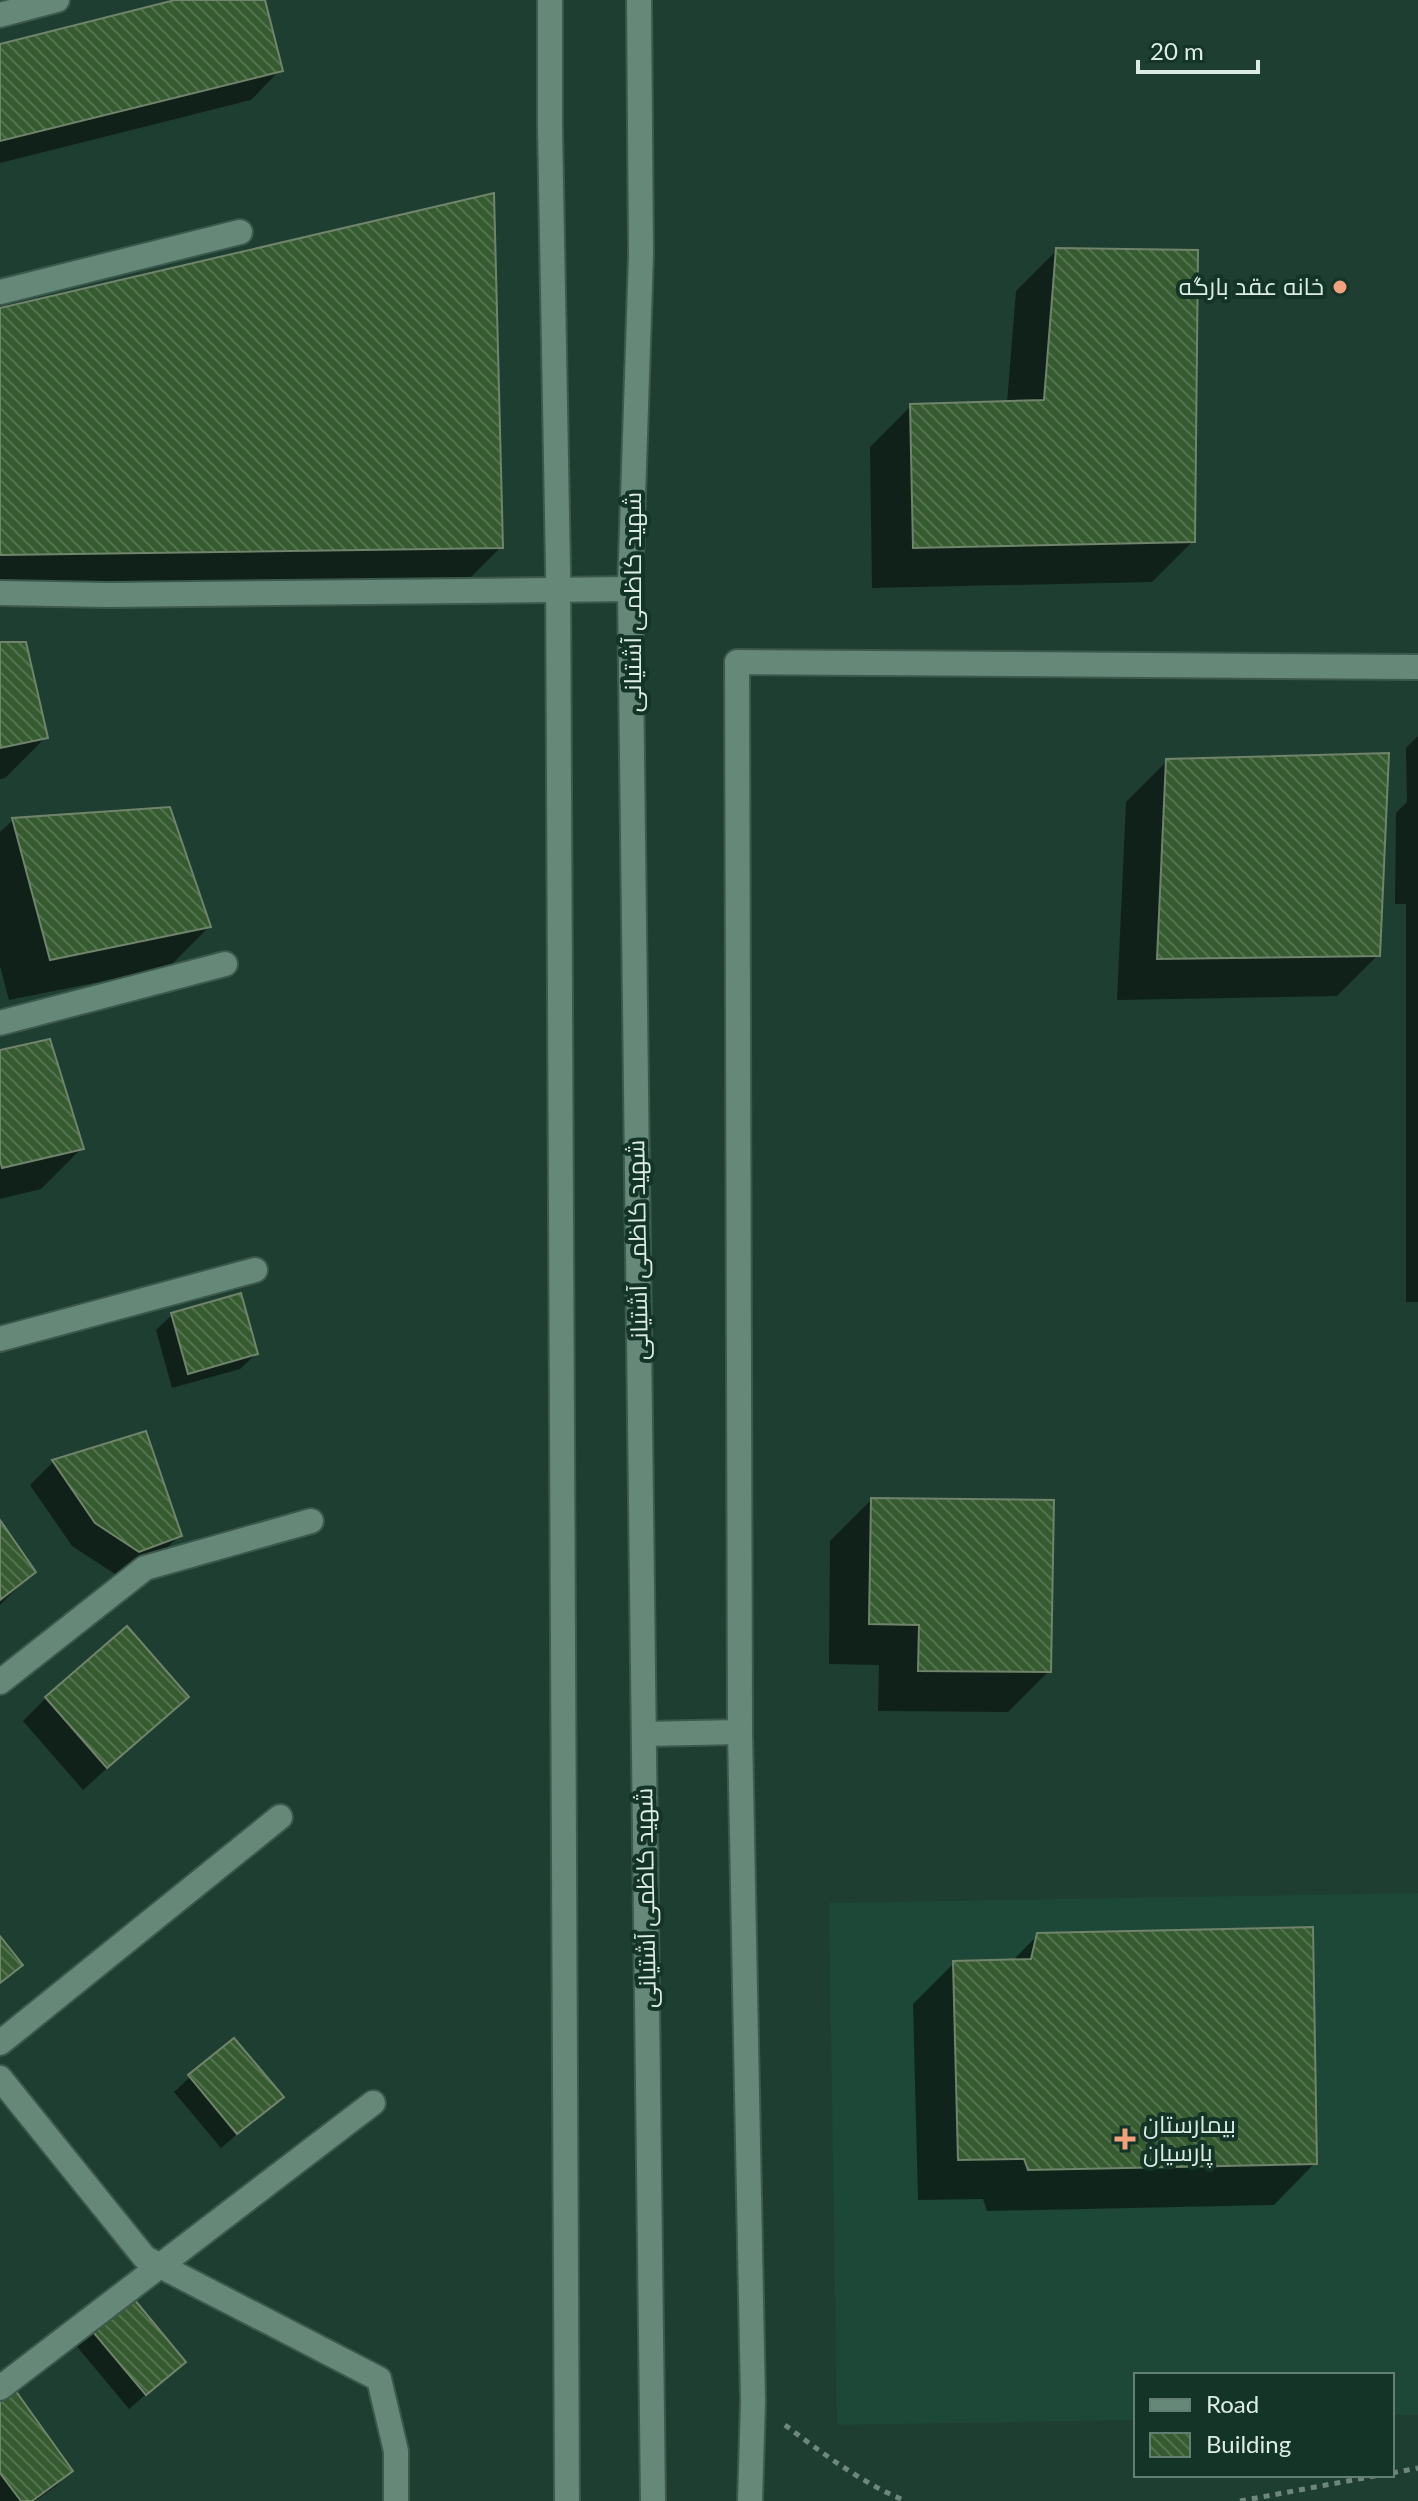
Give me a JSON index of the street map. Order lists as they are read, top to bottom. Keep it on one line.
{"streets":{"street":["شهید کاظمی آشتیانی"]},"places":{"other":["خانه عقد بارگه"],"health":["بیمارستان پارسیان"]},"legend":["Road","Building"],"scale_bar":"20 m"}
